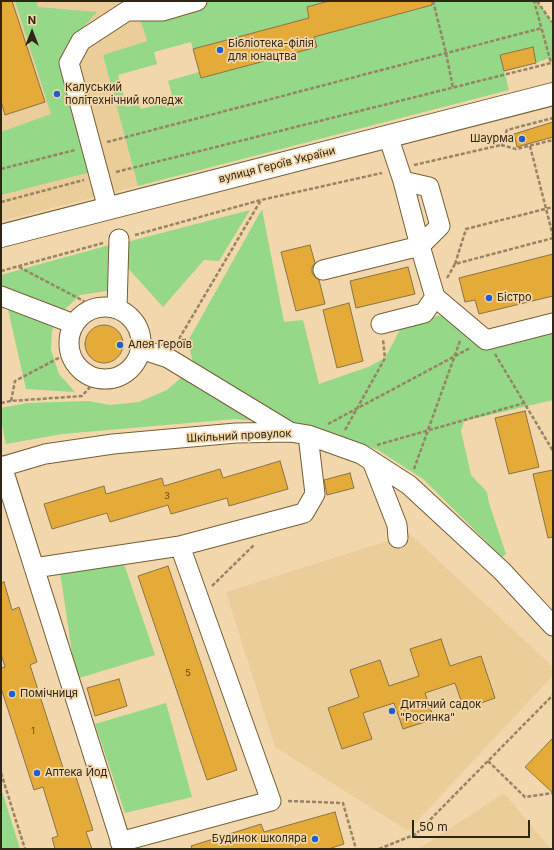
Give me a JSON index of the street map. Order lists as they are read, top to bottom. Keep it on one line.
{"streets":{"main road":["вулиця Героїв України"],"street":["Шкільний провулок"]},"places":["Бібліотека-філія для юнацтва","Калуський політехнічний коледж","Шаурма","Бістро","Алея Героїв","Помічниця","Дитячий садок \"Росинка\"","Аптека Йод","Будинок школяра"],"house_numbers":["3","5","1"],"scale_bar":"50 m","north":"top"}
